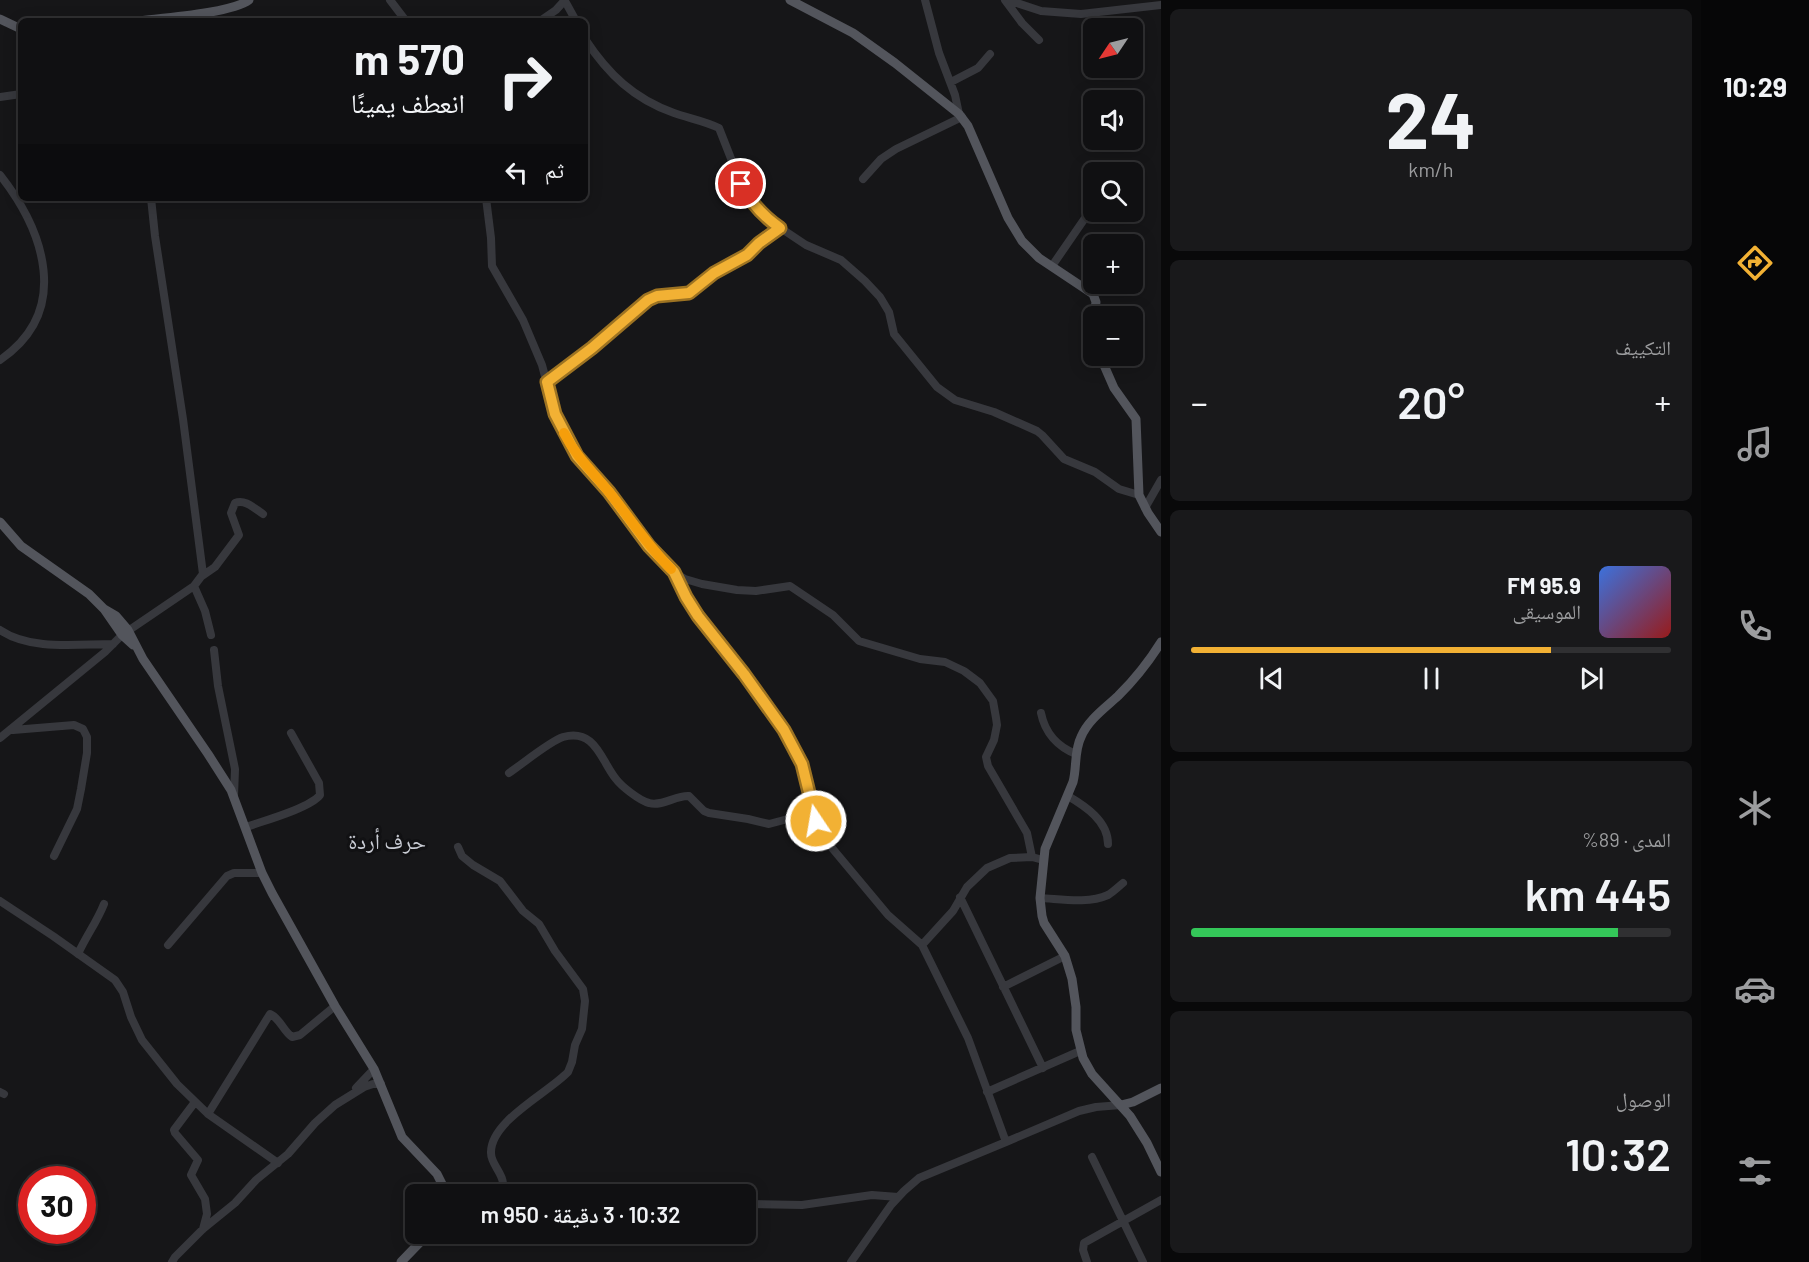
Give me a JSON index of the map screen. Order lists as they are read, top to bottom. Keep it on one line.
{"districts":["حرف أردة"],"north":"bottom left","page":{"tabs":"10:29","tile":[["24","km/h"],"التكييف",["المدى · 89%","445 km"],["الوصول","10:32"]],"map_buttons":["+","−"],"turn":["570 m","انعطف يمينًا"],"then":"ثم","heat":["−","20°","+"],"song":["95.9 FM","الموسيقى"],"limit":"30","trip":"10:32 · 3 دقيقة · 950 m"}}
